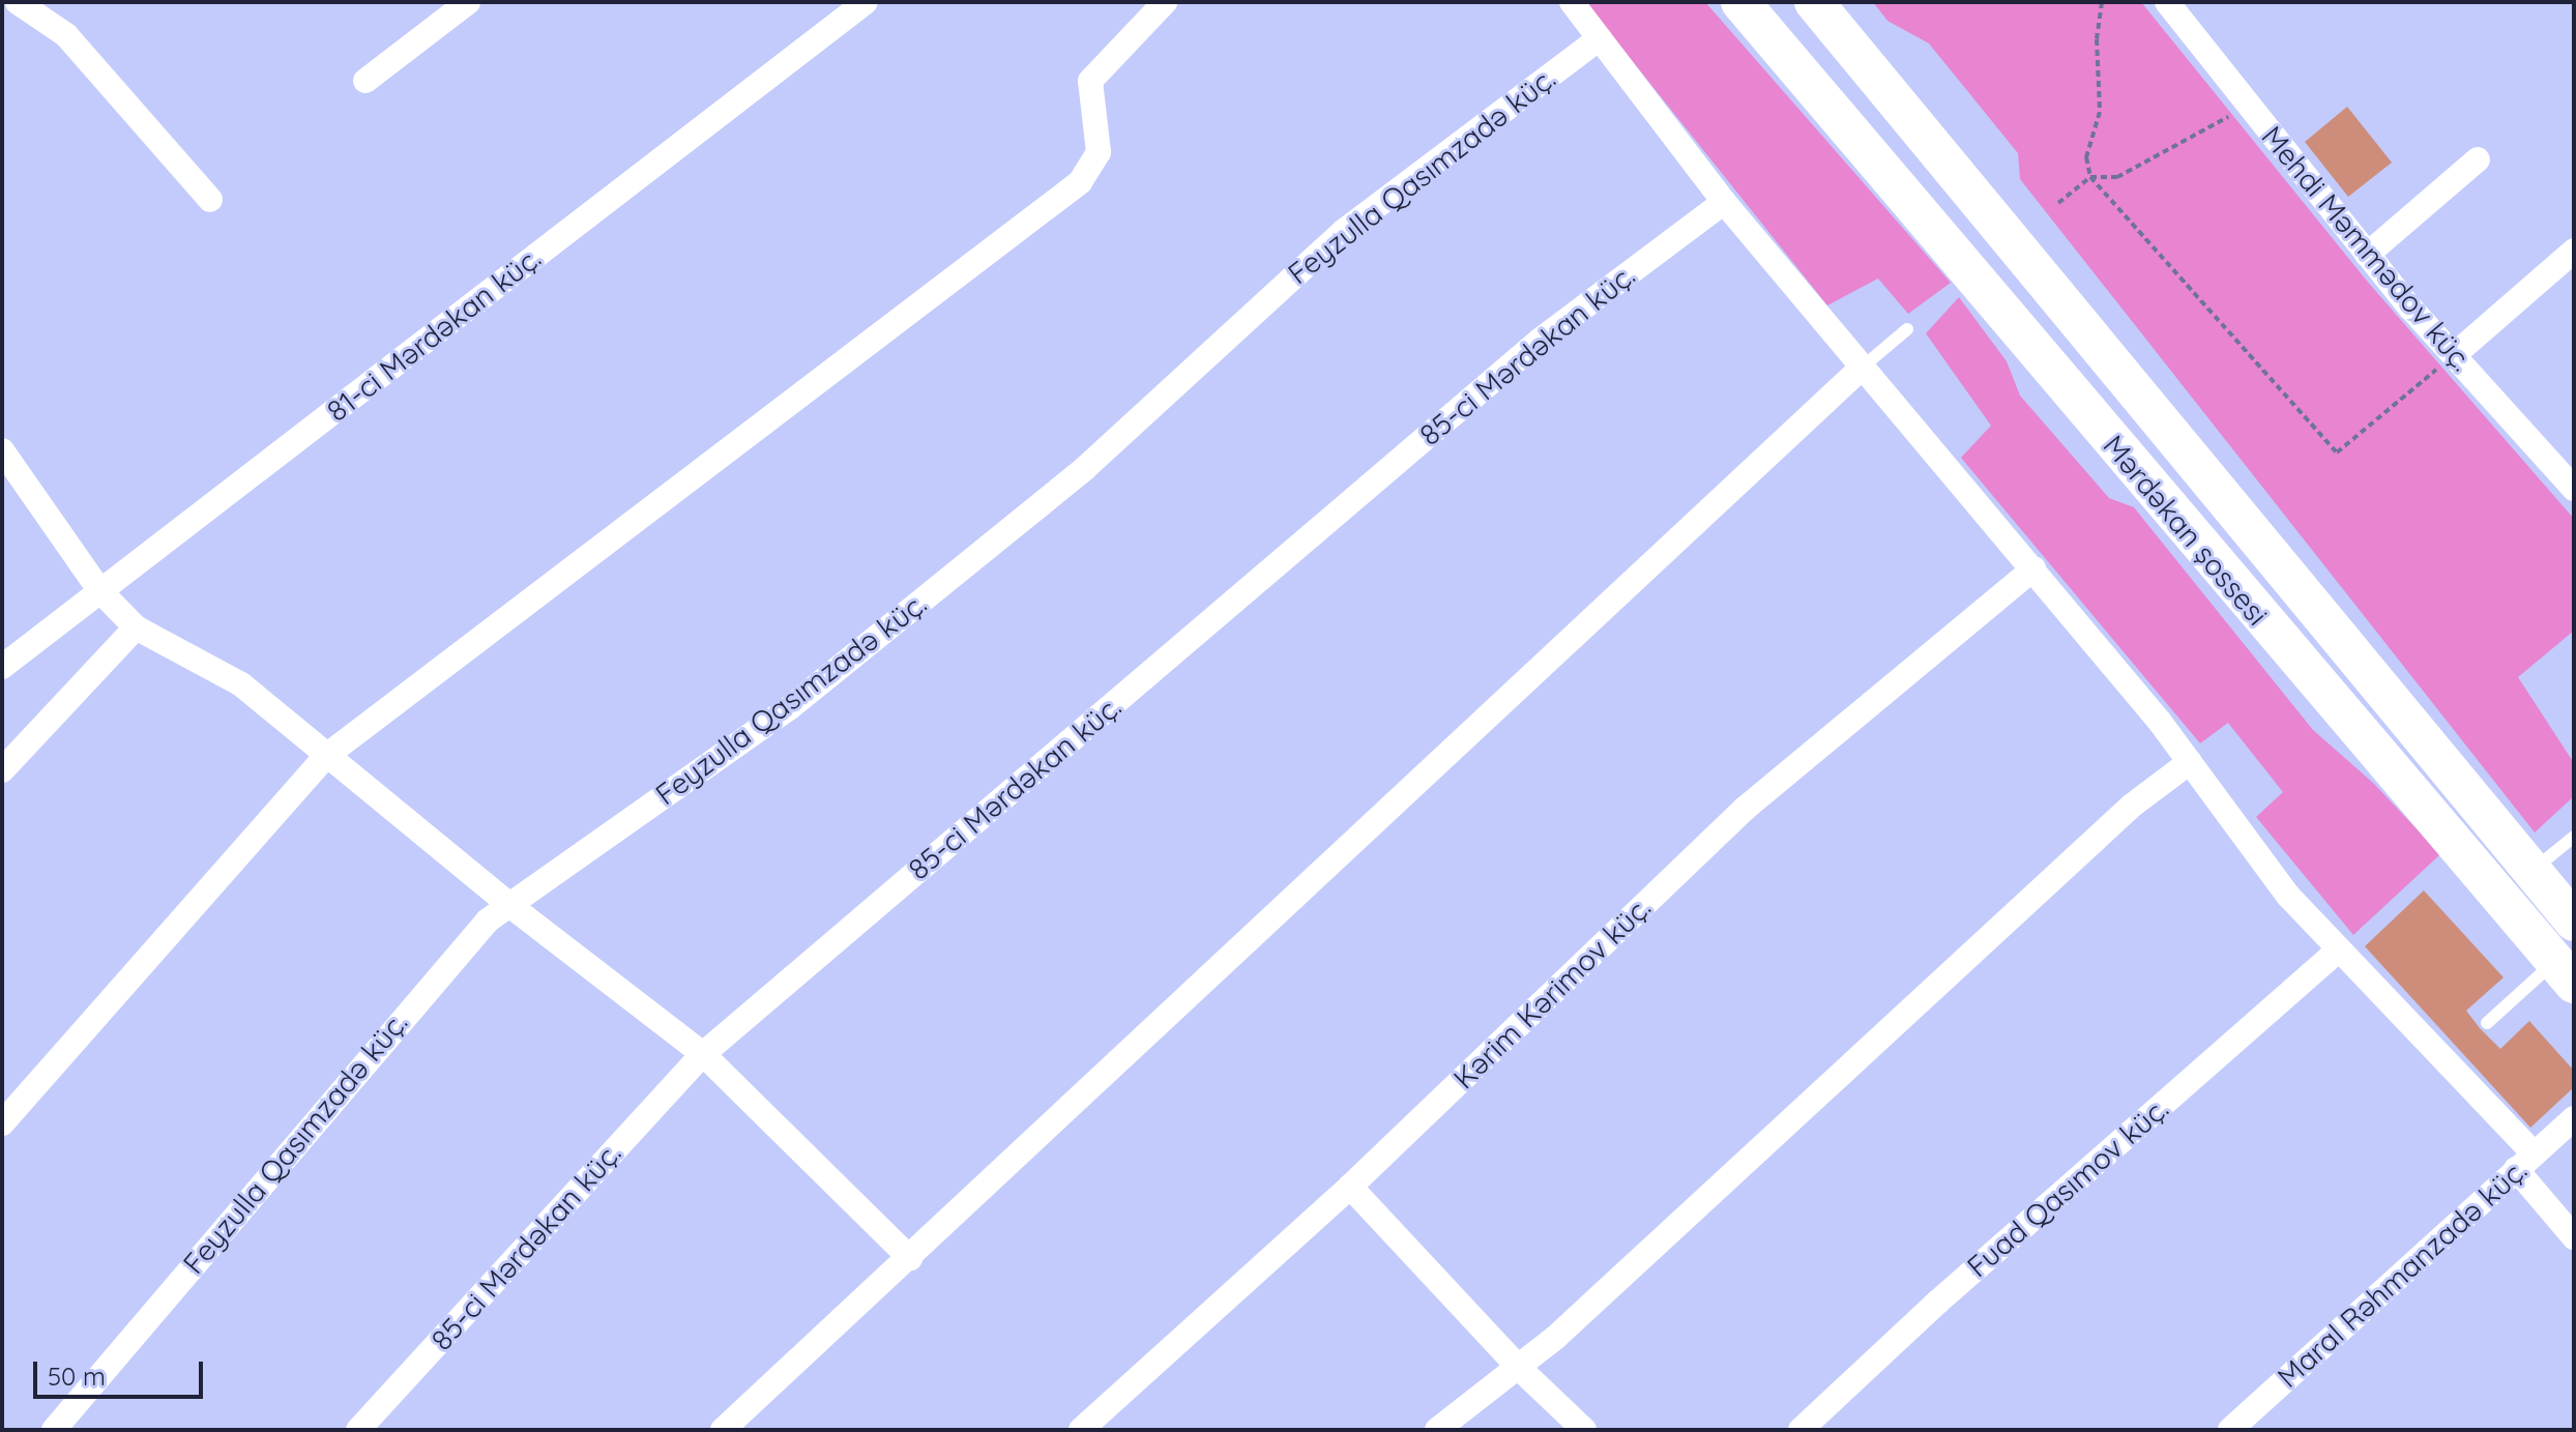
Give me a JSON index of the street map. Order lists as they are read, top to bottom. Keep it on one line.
{"streets":{"main road":["Mərdəkan şossesi"],"street":["Feyzulla Qasımzadə küç.","Mehdi Məmmədov küç.","81-ci Mərdəkan küç.","85-ci Mərdəkan küç.","Kərim Kərimov küç.","Fuad Qasımov küç.","Maral Rəhmanzadə küç."]},"scale_bar":"50 m"}
